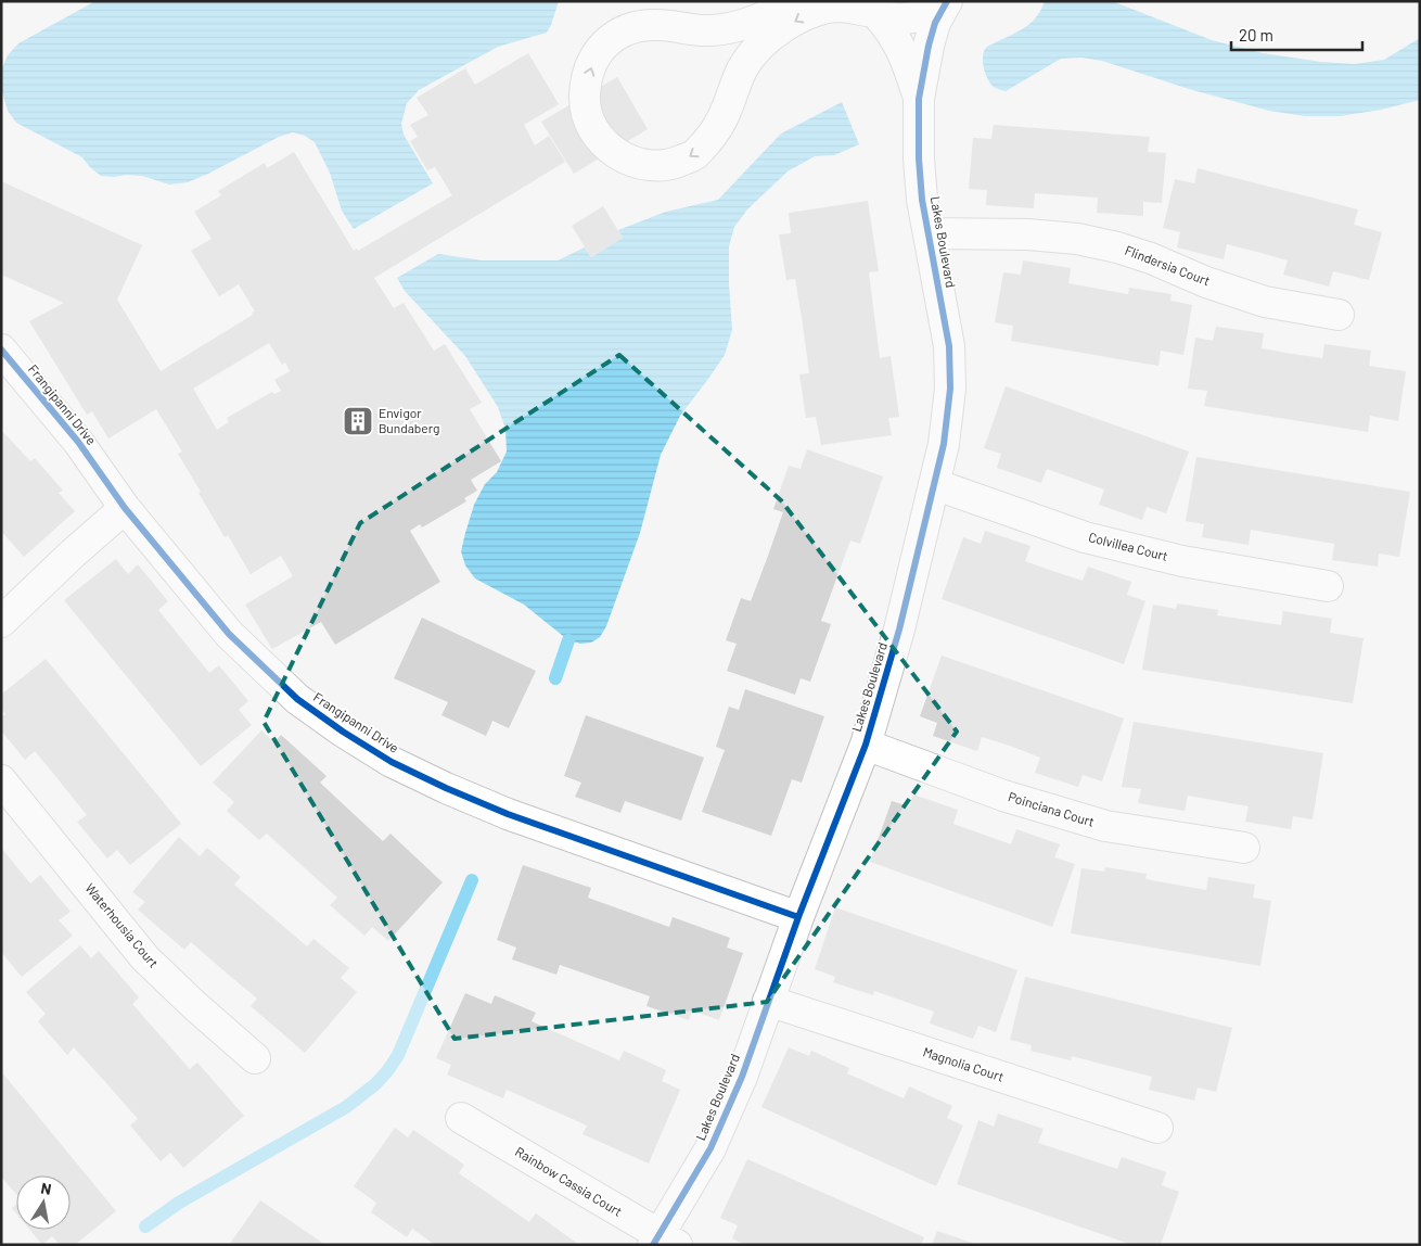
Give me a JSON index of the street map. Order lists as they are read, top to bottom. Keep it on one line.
{"streets":{"street":["Lakes Boulevard","Flindersia Court","Frangipanni Drive","Colvillea Court","Poinciana Court","Waterhousia Court","Magnolia Court","Rainbow Cassia Court"]},"crossings":[["Lakes Boulevard","Flindersia Court"],["Lakes Boulevard","Frangipanni Drive"],["Lakes Boulevard","Colvillea Court"],["Lakes Boulevard","Poinciana Court"],["Lakes Boulevard","Magnolia Court"],["Lakes Boulevard","Rainbow Cassia Court"]],"places":{"building":["Envigor Bundaberg"]},"scale_bar":"20 m","north":"top"}
